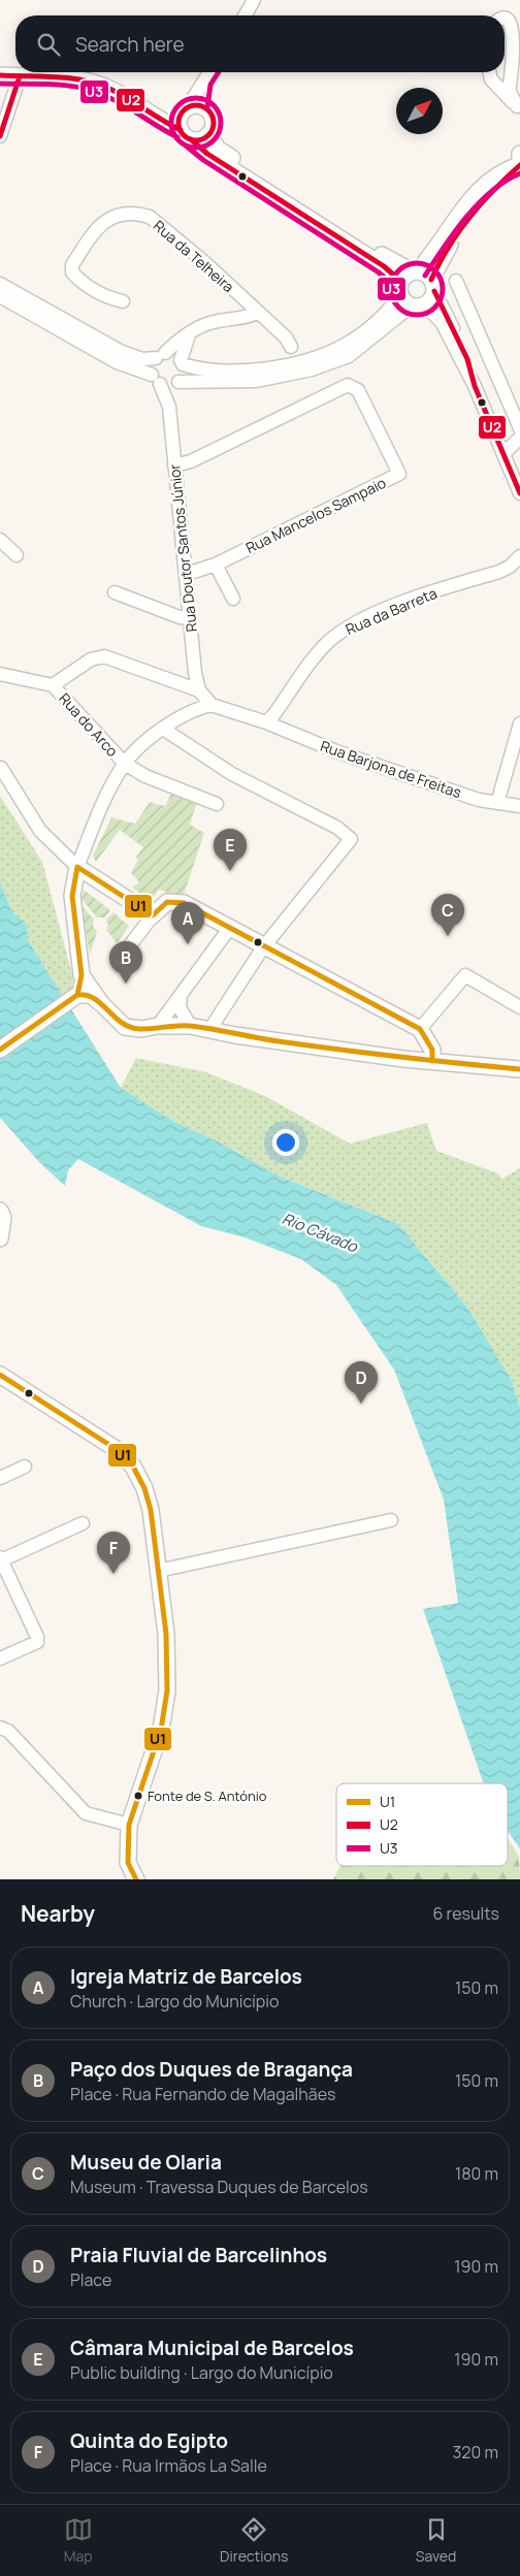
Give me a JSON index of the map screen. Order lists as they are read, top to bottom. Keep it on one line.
{"streets":{"street":["Rua da Telheira","Rua Mancelos Sampaio","Rua Doutor Santos Júnior","Rua da Barreta","Rua do Arco","Rua Barjona de Freitas"]},"crossings":[["Rua Mancelos Sampaio","Rua Doutor Santos Júnior"],["Rua da Barreta","Rua Barjona de Freitas"]],"water":["Rio Cávado"],"places":["Fonte de S. António"],"lines":["transit line U3","transit line U2","transit line U1"],"legend":["U1","U2","U3"],"north":"top right","page":{"search":"Search here","pins":["E","C","A","B","D","F"],"heading":["Nearby","6 results"],"list":[{"mark":"A","name":"Igreja Matriz de Barcelos","note":"Church · Largo do Município","value":"150 m"},{"mark":"B","name":"Paço dos Duques de Bragança","note":"Place · Rua Fernando de Magalhães","value":"150 m"},{"mark":"C","name":"Museu de Olaria","note":"Museum · Travessa Duques de Barcelos","value":"180 m"},{"mark":"D","name":"Praia Fluvial de Barcelinhos","note":"Place","value":"190 m"},{"mark":"E","name":"Câmara Municipal de Barcelos","note":"Public building · Largo do Município","value":"190 m"},{"mark":"F","name":"Quinta do Egipto","note":"Place · Rua Irmãos La Salle","value":"320 m"}],"nav":["Map","Directions","Saved"]}}
